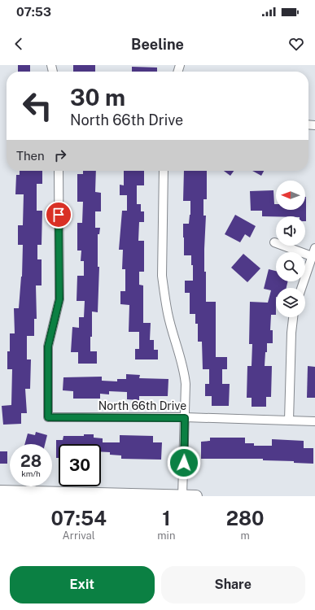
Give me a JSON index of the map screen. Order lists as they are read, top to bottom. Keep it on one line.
{"streets":{"street":["North 66th Drive"]},"north":"left","page":{"status":"07:53","header":"Beeline","turn":["30 m","North 66th Drive"],"then":"Then","speed":"28 km/h","limit":"30","eta":["07:54","Arrival","1","min","280","m"],"buttons":["Exit","Share"]}}
